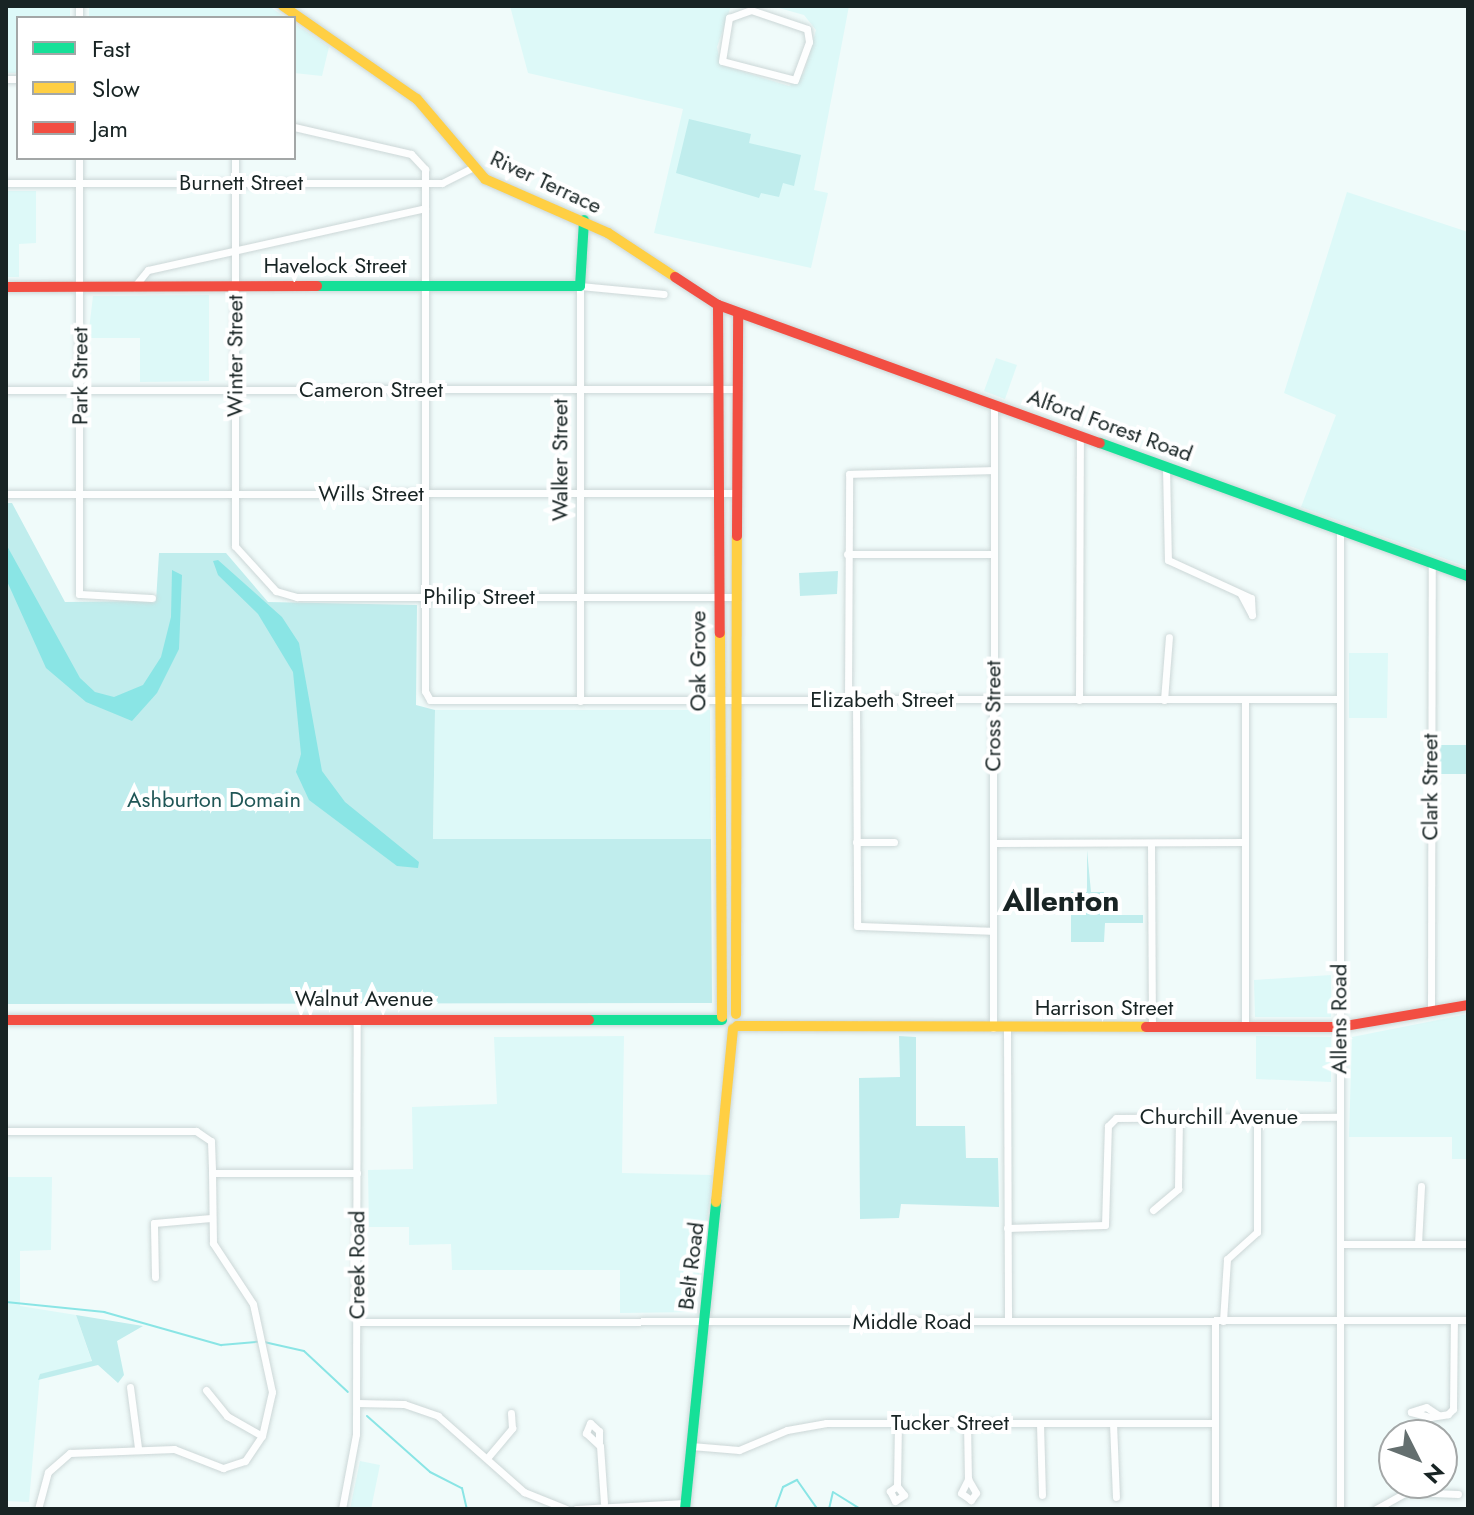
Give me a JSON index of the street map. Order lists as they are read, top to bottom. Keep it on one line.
{"streets":{"street":["River Terrace","Burnett Street","Havelock Street","Winter Street","Park Street","Cameron Street","Alford Forest Road","Walker Street","Wills Street","Philip Street","Oak Grove","Elizabeth Street","Cross Street","Clark Street","Walnut Avenue","Harrison Street","Allens Road","Churchill Avenue","Creek Road","Belt Road","Middle Road","Tucker Street"]},"crossings":[["River Terrace","Burnett Street"],["River Terrace","Alford Forest Road"],["River Terrace","Walker Street"],["River Terrace","Oak Grove"],["Burnett Street","Winter Street"],["Burnett Street","Park Street"],["Havelock Street","Winter Street"],["Havelock Street","Park Street"],["Havelock Street","Walker Street"],["Winter Street","Cameron Street"],["Winter Street","Wills Street"],["Winter Street","Philip Street"],["Park Street","Cameron Street"],["Park Street","Wills Street"],["Cameron Street","Walker Street"],["Cameron Street","Oak Grove"],["Alford Forest Road","Oak Grove"],["Alford Forest Road","Cross Street"],["Alford Forest Road","Clark Street"],["Alford Forest Road","Allens Road"],["Walker Street","Wills Street"],["Walker Street","Philip Street"],["Walker Street","Elizabeth Street"],["Wills Street","Oak Grove"],["Philip Street","Oak Grove"],["Philip Street","Elizabeth Street"],["Oak Grove","Elizabeth Street"],["Oak Grove","Walnut Avenue"],["Oak Grove","Harrison Street"],["Oak Grove","Belt Road"],["Elizabeth Street","Cross Street"],["Elizabeth Street","Allens Road"],["Cross Street","Harrison Street"],["Clark Street","Harrison Street"],["Walnut Avenue","Creek Road"],["Harrison Street","Allens Road"],["Harrison Street","Belt Road"],["Allens Road","Churchill Avenue"],["Allens Road","Middle Road"],["Creek Road","Middle Road"],["Belt Road","Middle Road"],["Belt Road","Tucker Street"]],"districts":["Allenton"],"parks":["Ashburton Domain"],"legend":["Fast","Slow","Jam"],"north":"bottom right"}
